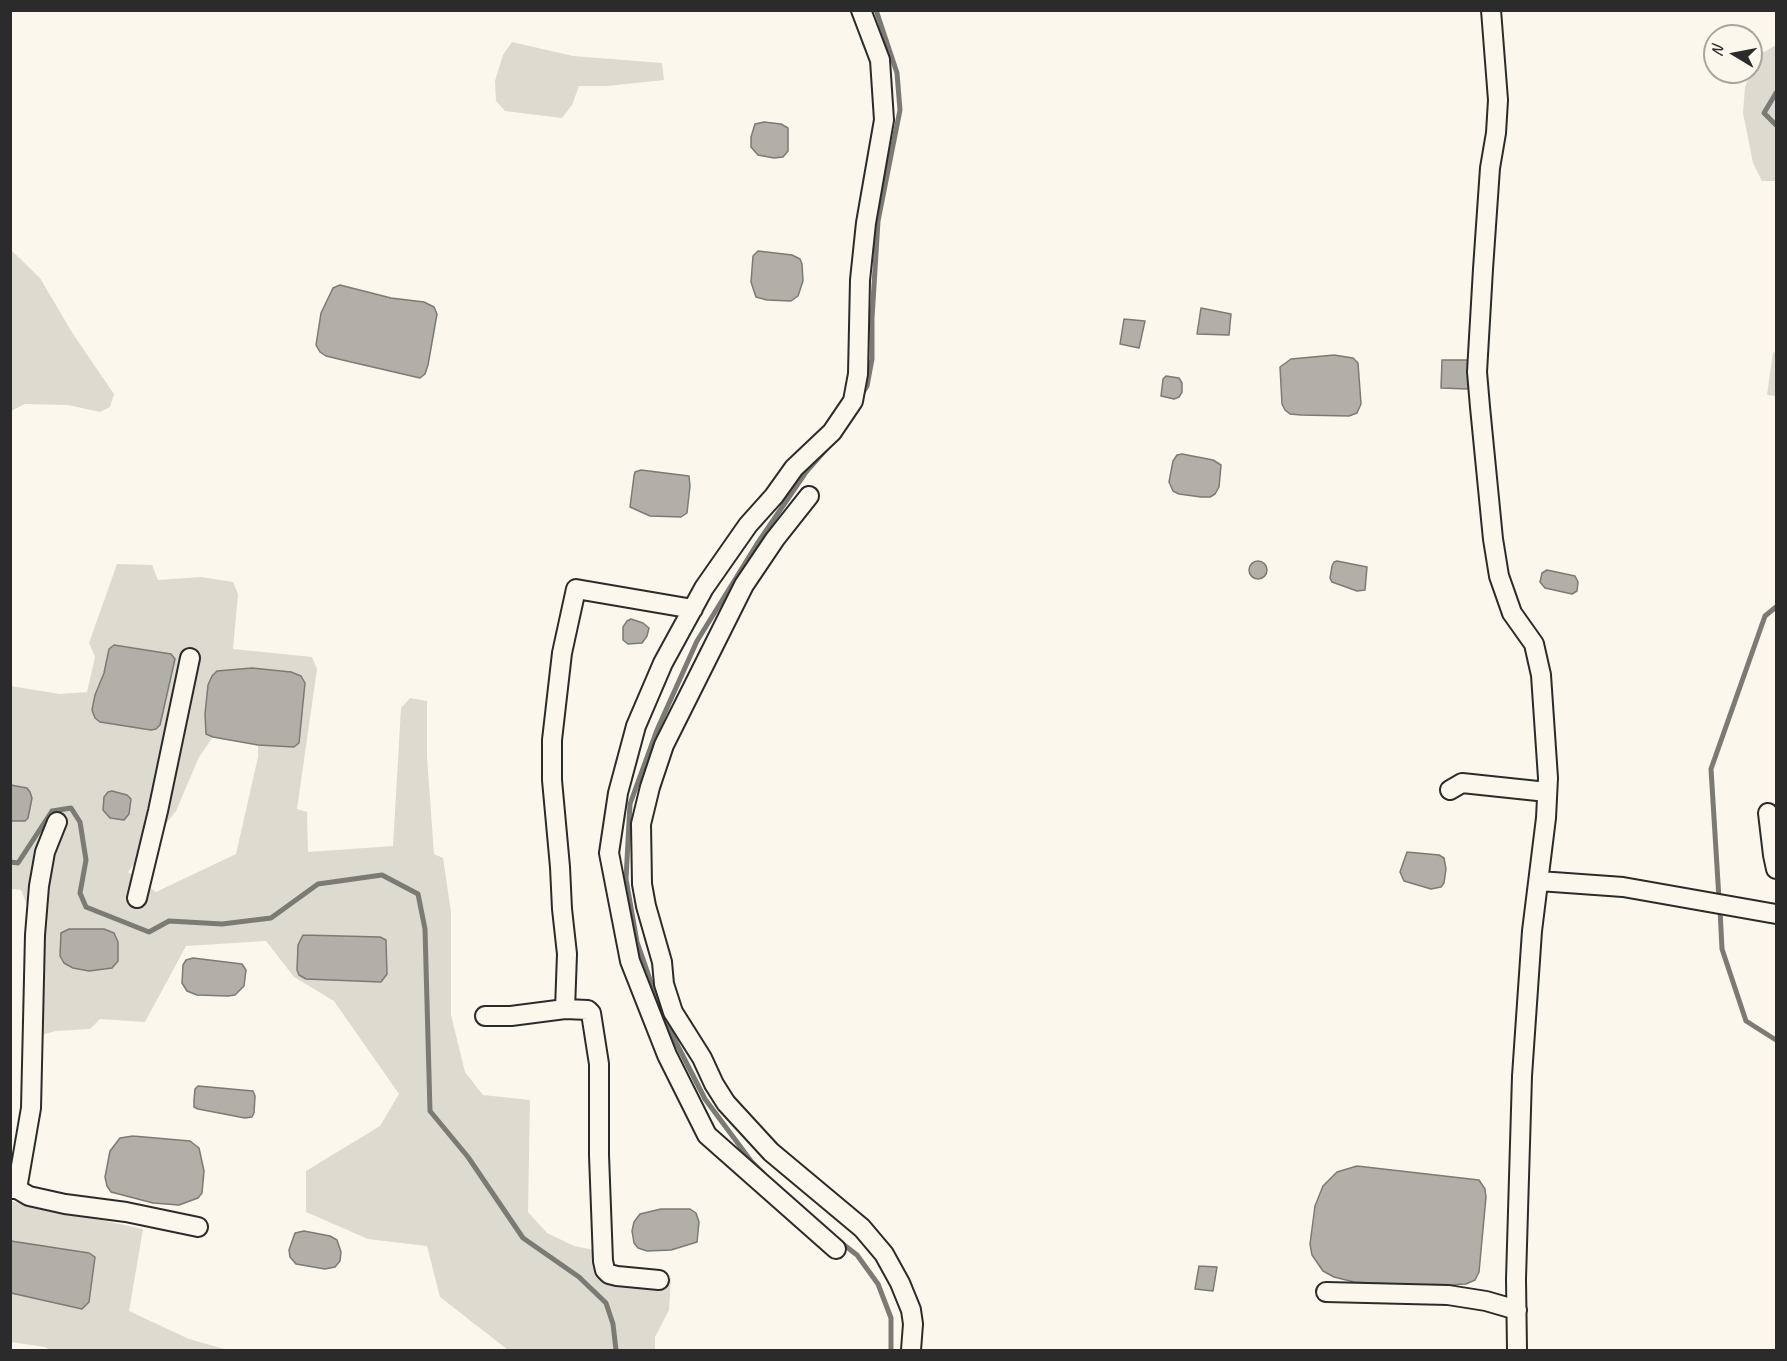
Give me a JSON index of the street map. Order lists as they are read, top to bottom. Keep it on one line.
{"north":"left"}
